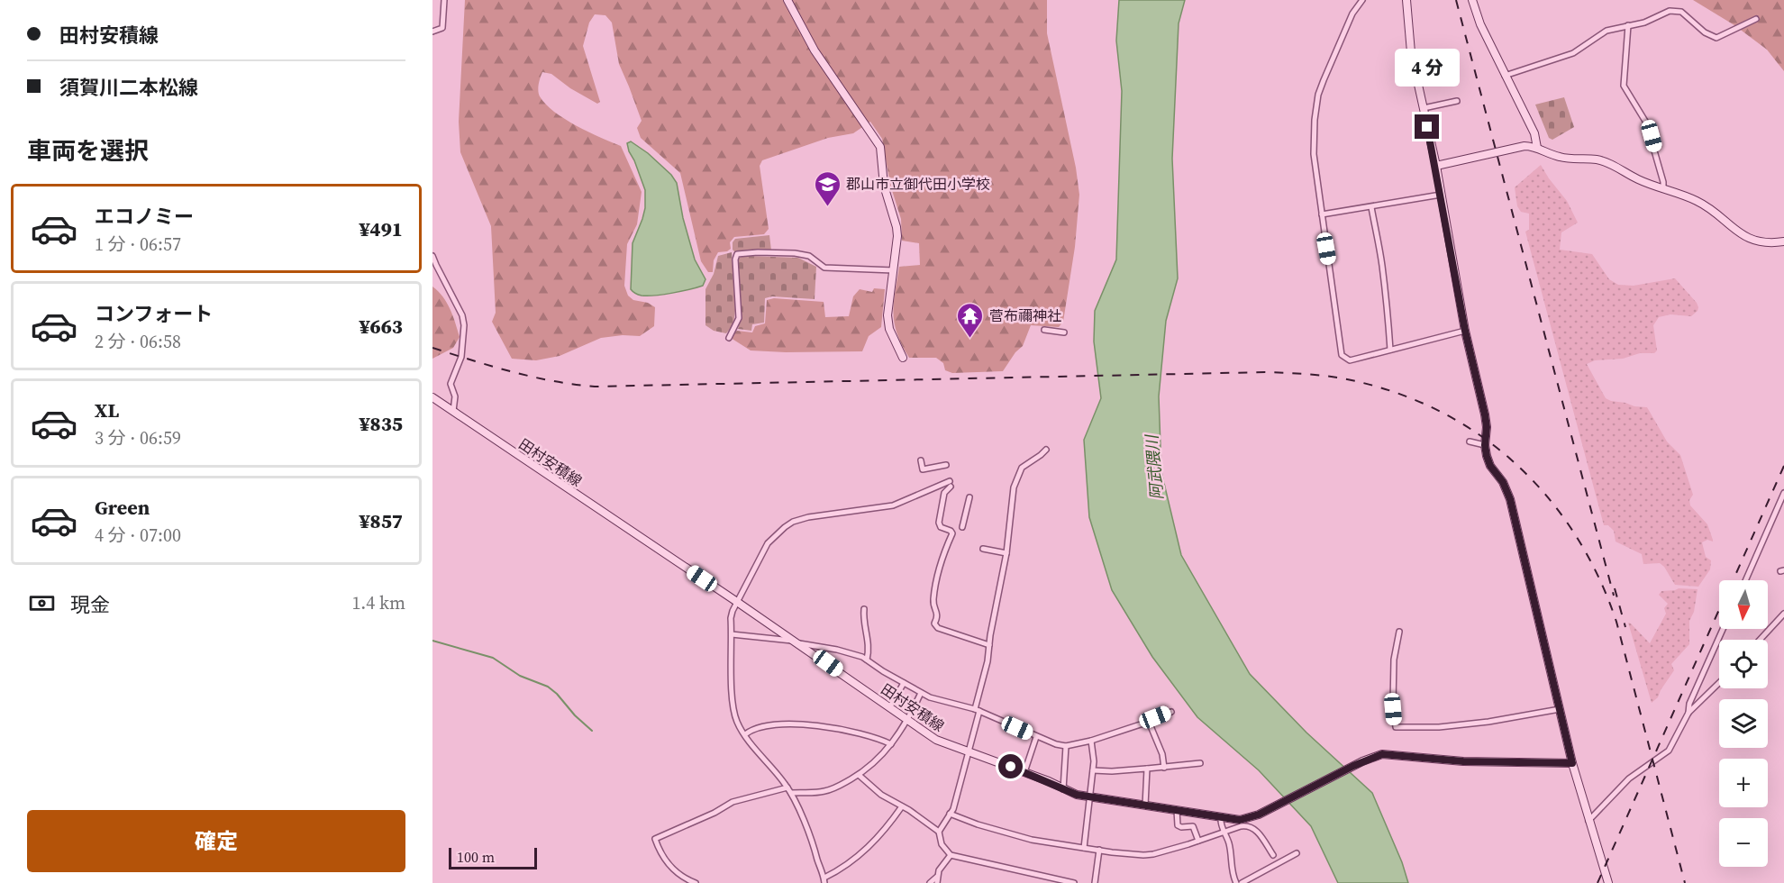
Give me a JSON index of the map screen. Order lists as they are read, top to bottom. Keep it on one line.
{"streets":{"main road":["田村安積線"]},"water":["阿武隈川"],"places":{"school or university":["郡山市立御代田小学校"],"temple":["菅布禰神社"]},"scale_bar":"100 m","north":"bottom","page":{"banner":["田村安積線","須賀川二本松線"],"bubble":"4 分","heading":"車両を選択","list":[{"name":"エコノミー","note":"1 分 · 06:57","value":"¥491"},{"name":"コンフォート","note":"2 分 · 06:58","value":"¥663"},{"name":"XL","note":"3 分 · 06:59","value":"¥835"},{"name":"Green","note":"4 分 · 07:00","value":"¥857"}],"pay":["現金","1.4 km"],"map_buttons":["+","−"],"buttons":"確定","scale":"100 m"}}
